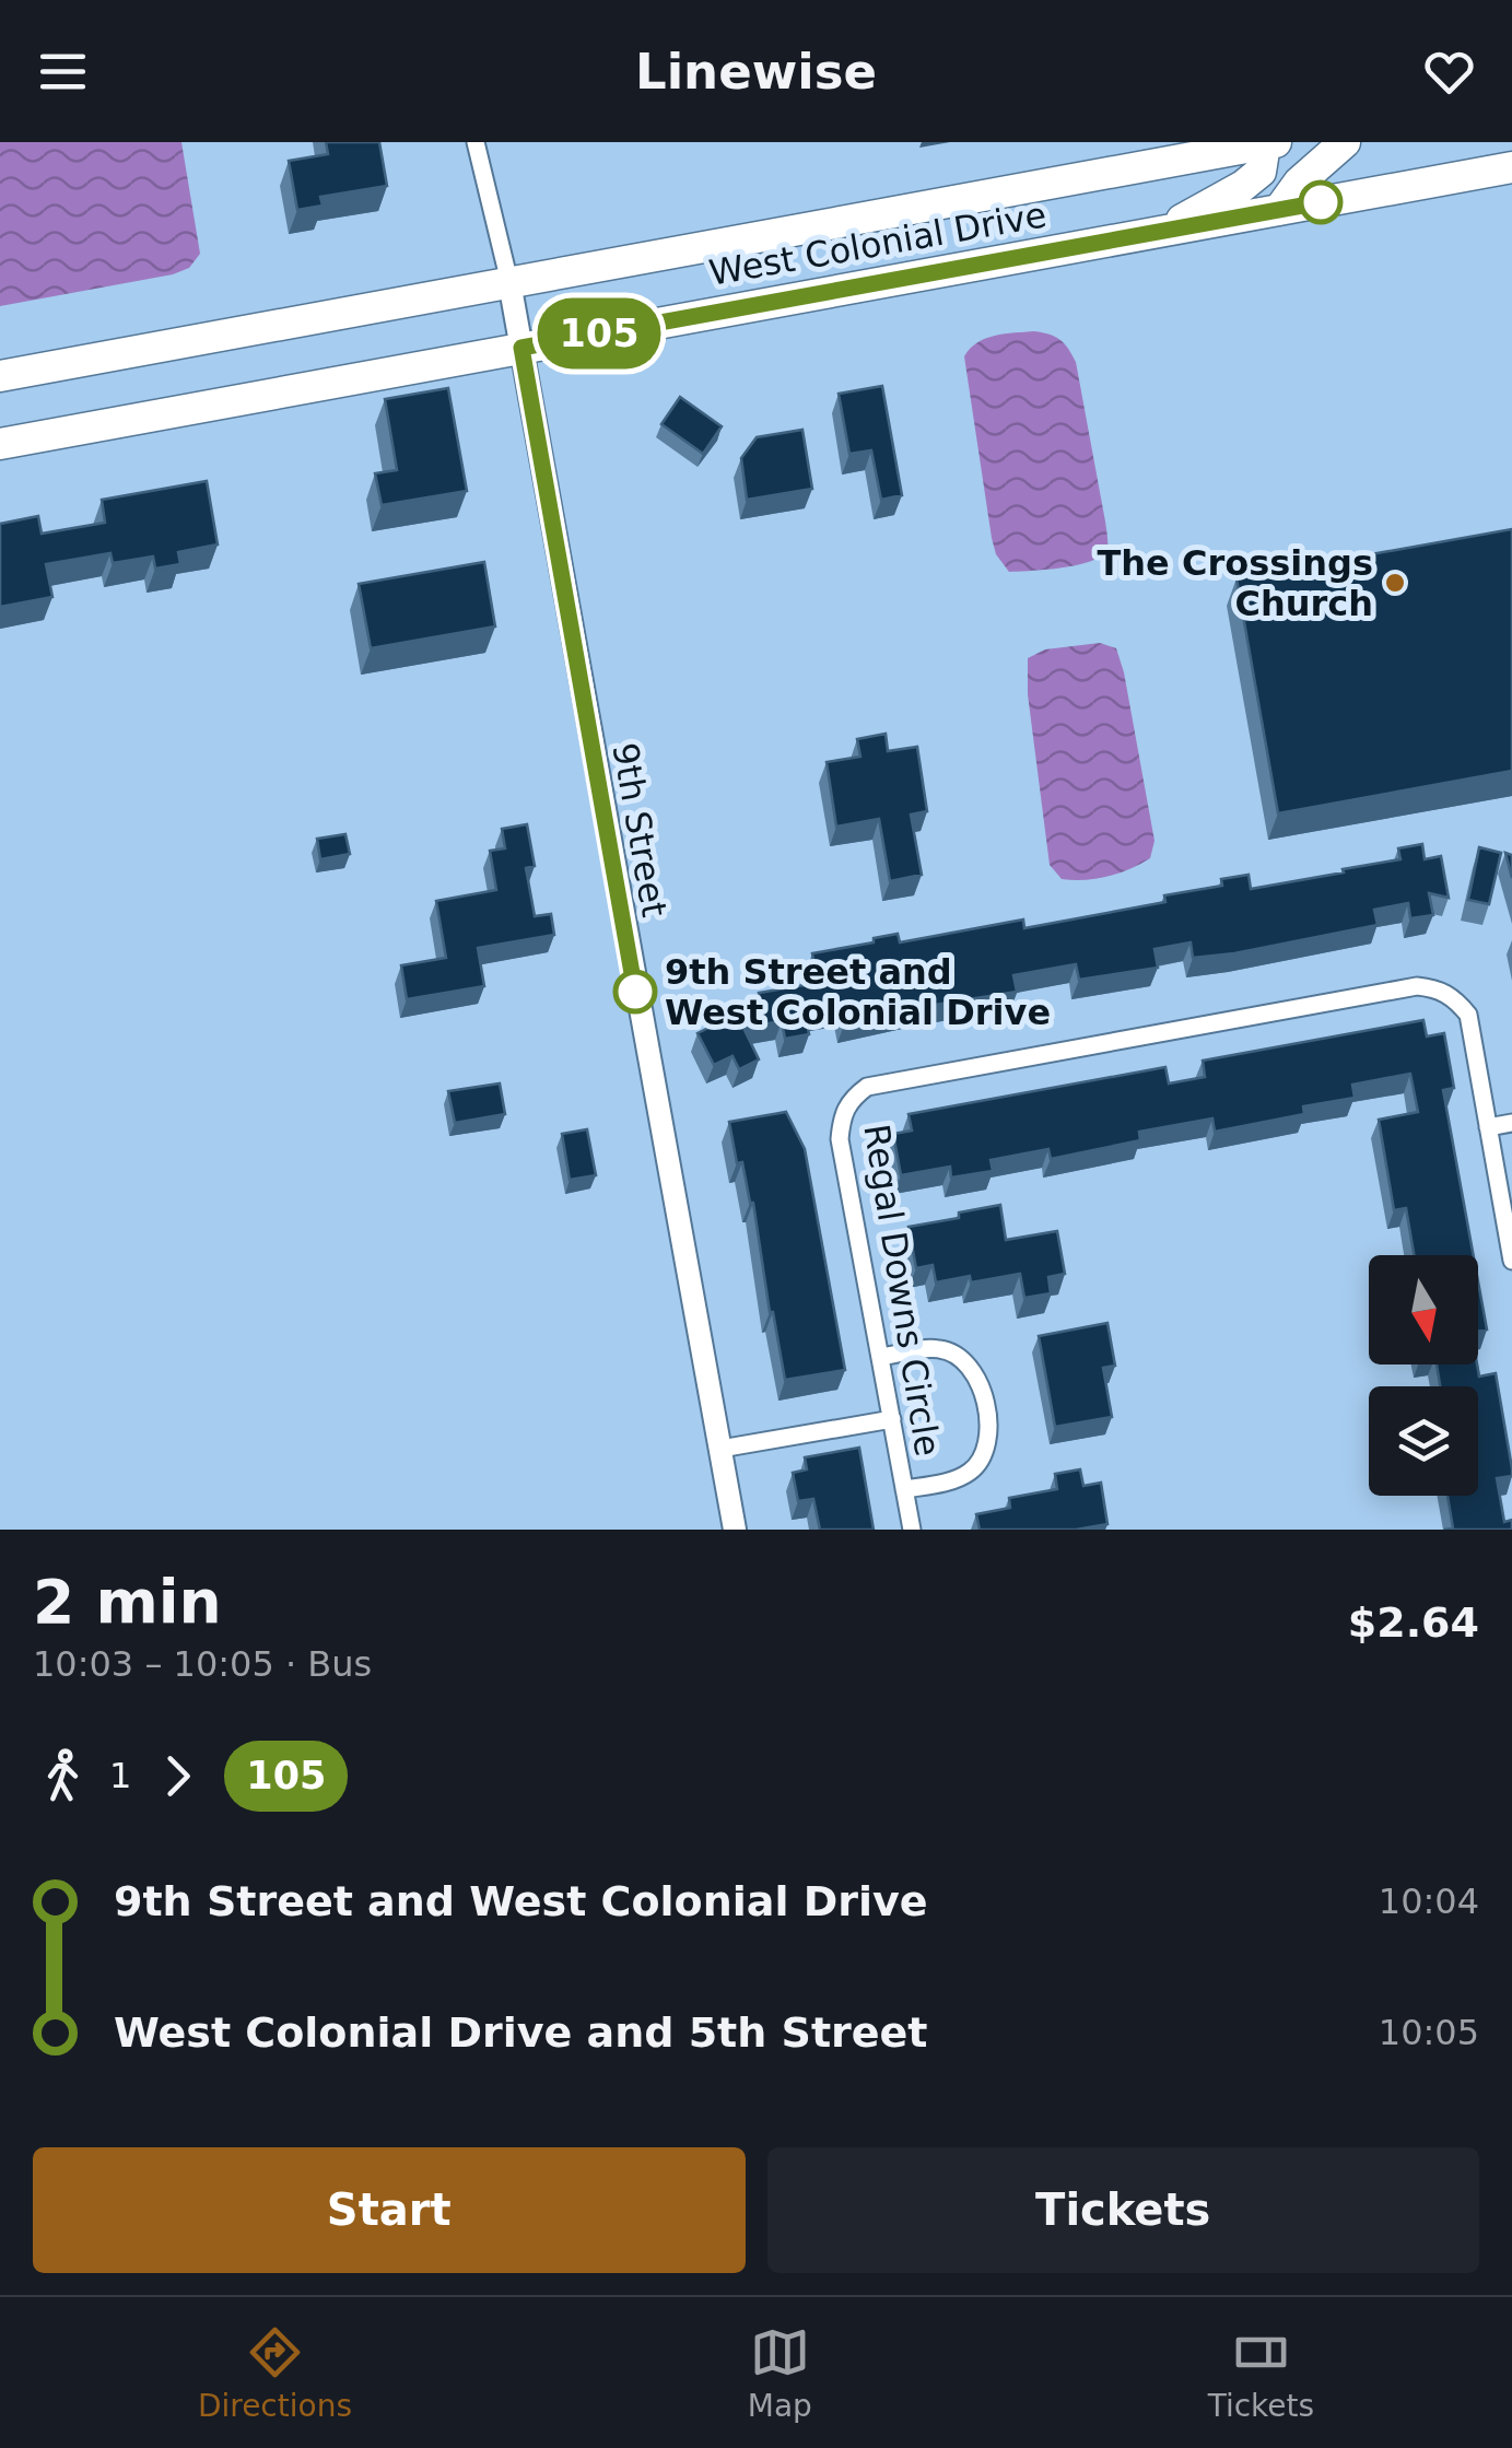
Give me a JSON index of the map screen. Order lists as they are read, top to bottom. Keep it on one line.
{"streets":{"highway":["West Colonial Drive"],"street":["9th Street","Regal Downs Circle"]},"crossings":[["West Colonial Drive","9th Street"]],"places":["The Crossings Church","9th Street and West Colonial Drive"],"lines":["bus line 105"],"north":"bottom","page":{"header":"Linewise","on_map":"105","heading":["2 min","10:03 – 10:05 · Bus","$2.64"],"legs":["1","105"],"list":[{"name":"9th Street and West Colonial Drive","value":"10:04"},{"name":"West Colonial Drive and 5th Street","value":"10:05"}],"buttons":["Start","Tickets"],"tabs":["Directions","Map","Tickets"]}}
